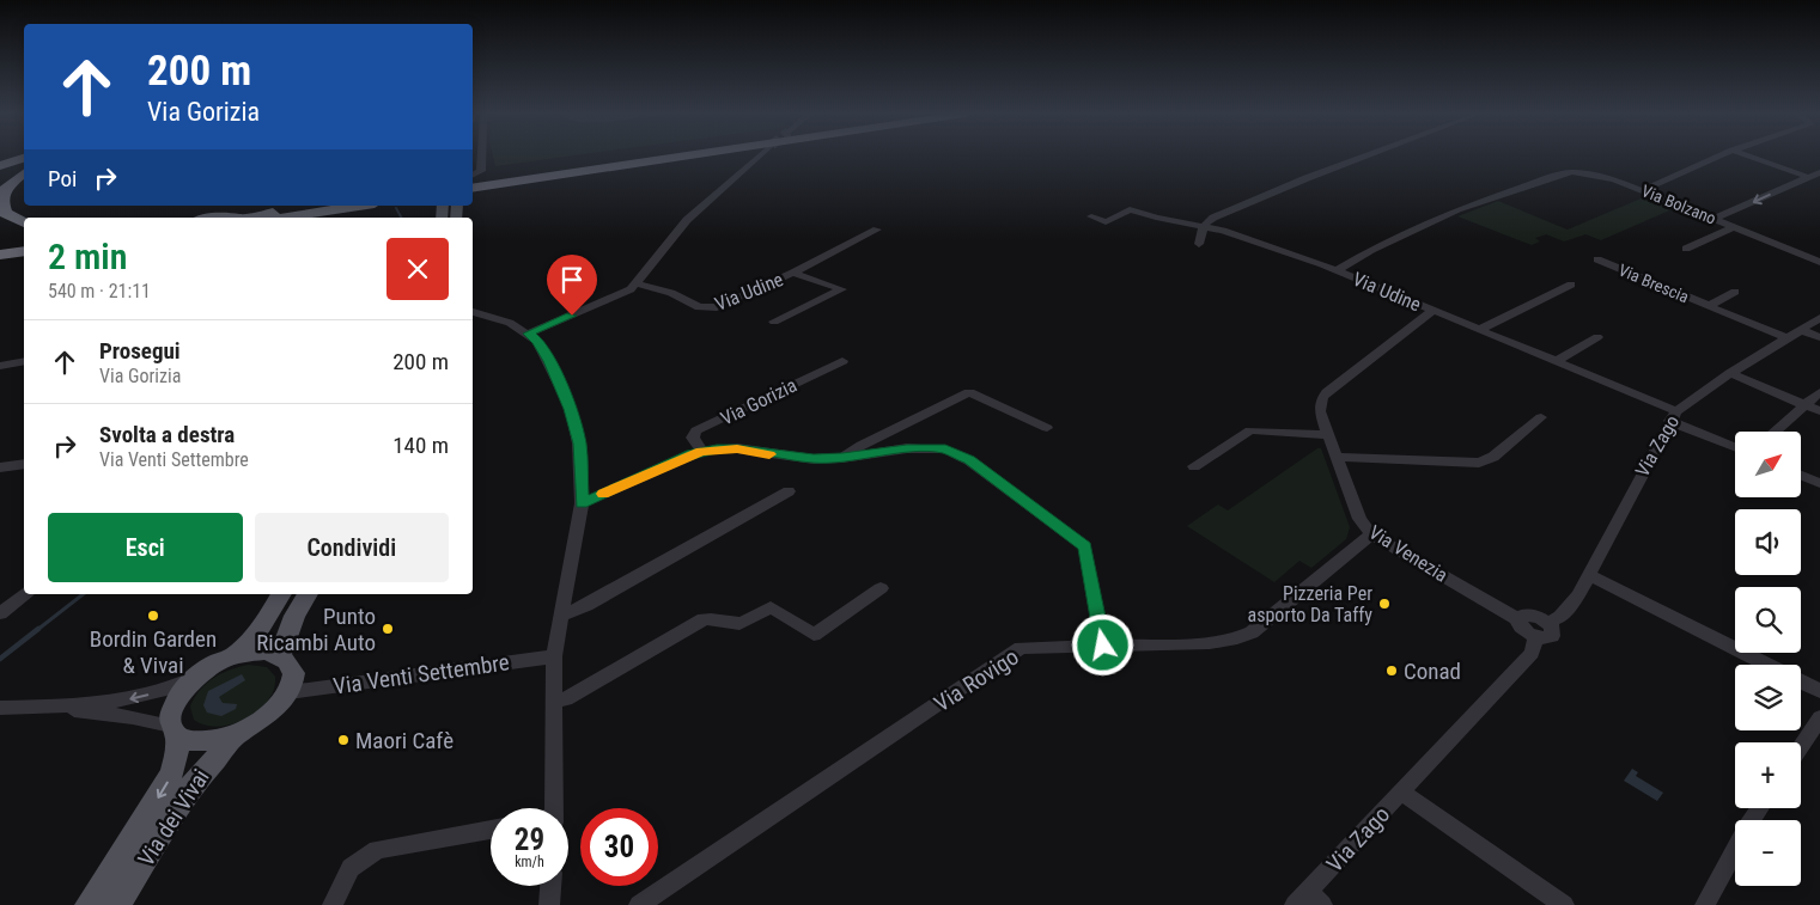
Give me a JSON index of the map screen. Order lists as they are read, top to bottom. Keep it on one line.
{"streets":{"main road":["Via dei Vivai"],"street":["Via Bolzano","Via Brescia","Via Udine","Via Gorizia","Via Zago","Via Venezia","Via Venti Settembre","Via Rovigo"]},"crossings":[["Via Bolzano","Via Udine"],["Via Brescia","Via Zago"],["Via Udine","Via Zago"],["Via Udine","Via Venezia"],["Via Gorizia","Via Rovigo"],["Via Venezia","Via Rovigo"]],"places":["Pizzeria Per asporto Da Taffy","Bordin Garden & Vivai","Punto Ricambi Auto","Conad","Maori Cafè"],"north":"top right","page":{"turn":["200 m","Via Gorizia"],"then":"Poi","heading":["2 min","540 m · 21:11"],"list":[{"name":"Prosegui","note":"Via Gorizia","value":"200 m"},{"name":"Svolta a destra","note":"Via Venti Settembre","value":"140 m"}],"map_buttons":["+","−"],"buttons":["Esci","Condividi"],"speed":"29 km/h","limit":"30"}}
